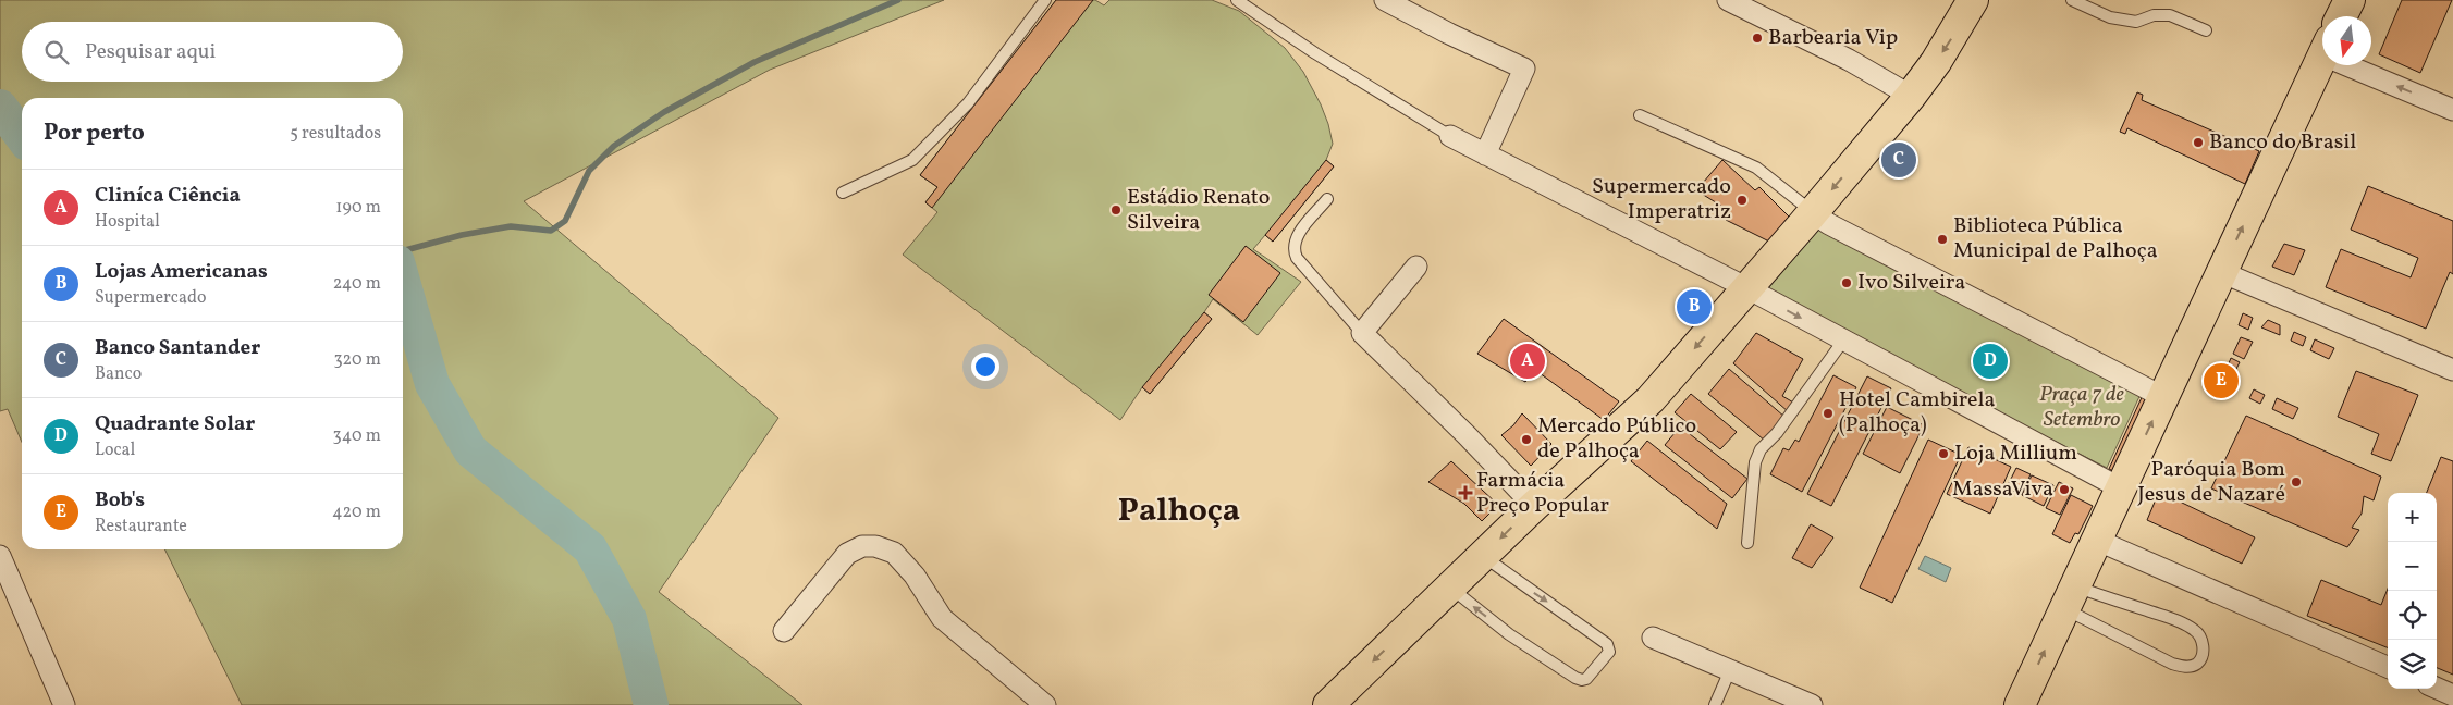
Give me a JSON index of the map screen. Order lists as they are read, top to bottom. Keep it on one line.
{"districts":["Palhoça"],"parks":["Praça 7 de Setembro"],"places":{"other":["Barbearia Vip","Banco do Brasil","Supermercado Imperatriz","Estádio Renato Silveira","Biblioteca Pública Municipal de Palhoça","Ivo Silveira","Hotel Cambirela (Palhoça)","Mercado Público de Palhoça","Loja Millium","Paróquia Bom Jesus de Nazaré","MassaViva"],"health":["Farmácia Preço Popular"]},"north":"bottom","page":{"search":"Pesquisar aqui","heading":["Por perto","5 resultados"],"pins":["C","B","A","D","E"],"list":[{"mark":"A","name":"Cliníca Ciência","note":"Hospital","value":"190 m"},{"mark":"B","name":"Lojas Americanas","note":"Supermercado","value":"240 m"},{"mark":"C","name":"Banco Santander","note":"Banco","value":"320 m"},{"mark":"D","name":"Quadrante Solar","note":"Local","value":"340 m"},{"mark":"E","name":"Bob's","note":"Restaurante","value":"420 m"}],"map_buttons":["+","−"]}}
